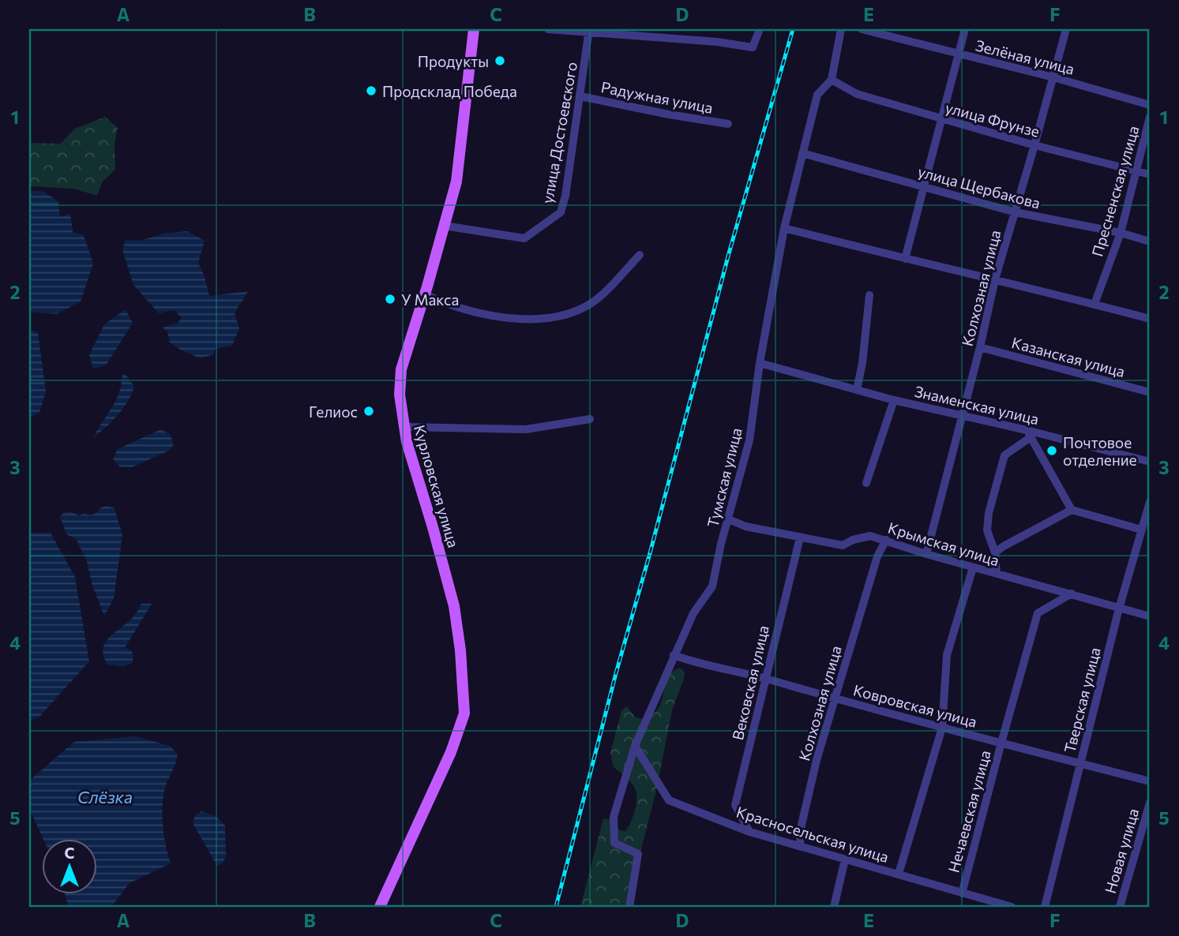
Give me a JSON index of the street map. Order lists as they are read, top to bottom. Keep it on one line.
{"streets":{"main road":["Курловская улица"],"street":["Зелёная улица","Радужная улица","улица Фрунзе","улица Достоевского","улица Щербакова","Пресненская улица","Колхозная улица","Казанская улица","Знаменская улица","Тумская улица","Крымская улица","Вековская улица","Тверская улица","Ковровская улица","Нечаевская улица","Красносельская улица","Новая улица"]},"crossings":[["Зелёная улица","Колхозная улица"],["Радужная улица","улица Достоевского"],["улица Фрунзе","Пресненская улица"],["улица Фрунзе","Колхозная улица"],["улица Фрунзе","Тумская улица"],["улица Достоевского","Курловская улица"],["улица Щербакова","Пресненская улица"],["улица Щербакова","Колхозная улица"],["улица Щербакова","Тумская улица"],["Колхозная улица","Казанская улица"],["Колхозная улица","Знаменская улица"],["Колхозная улица","Крымская улица"],["Колхозная улица","Ковровская улица"],["Колхозная улица","Красносельская улица"],["Знаменская улица","Тумская улица"],["Тумская улица","Крымская улица"],["Тумская улица","Ковровская улица"],["Тумская улица","Красносельская улица"],["Крымская улица","Вековская улица"],["Крымская улица","Тверская улица"],["Крымская улица","Нечаевская улица"],["Вековская улица","Ковровская улица"],["Вековская улица","Красносельская улица"],["Тверская улица","Ковровская улица"],["Ковровская улица","Нечаевская улица"],["Нечаевская улица","Красносельская улица"]],"water":["Слёзка"],"places":["Продукты","Продсклад Победа","У Макса","Гелиос","Почтовое отделение"],"north":"top","grid":{"columns":["A","B","C","D","E","F"],"rows":["1","2","3","4","5"]}}
